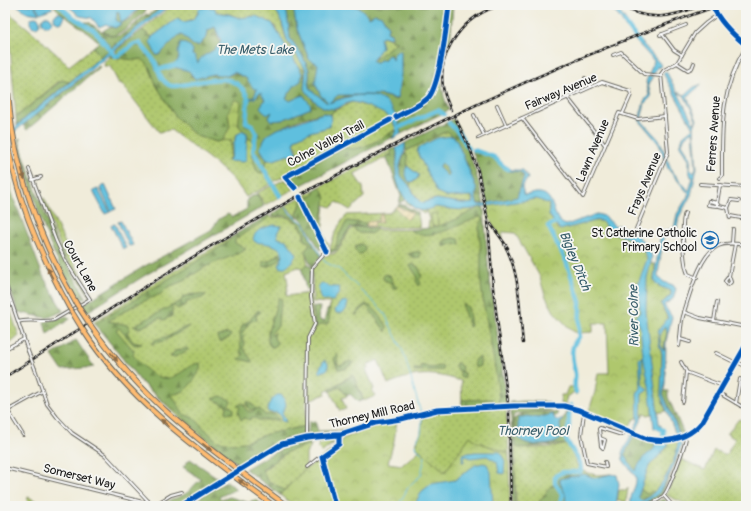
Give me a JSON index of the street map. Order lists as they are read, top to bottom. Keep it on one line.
{"streets":{"street":["Fairway Avenue","Ferrers Avenue","Lawn Avenue","Frays Avenue","Court Lane","Thorney Mill Road","Somerset Way"],"cycle path":["Colne Valley Trail"]},"crossings":[["Fairway Avenue","Lawn Avenue"],["Lawn Avenue","Frays Avenue"]],"water":["The Mets Lake","Bigley Ditch","River Colne","Thorney Pool"],"places":{"school or university":["St Catherine Catholic Primary School"]}}
